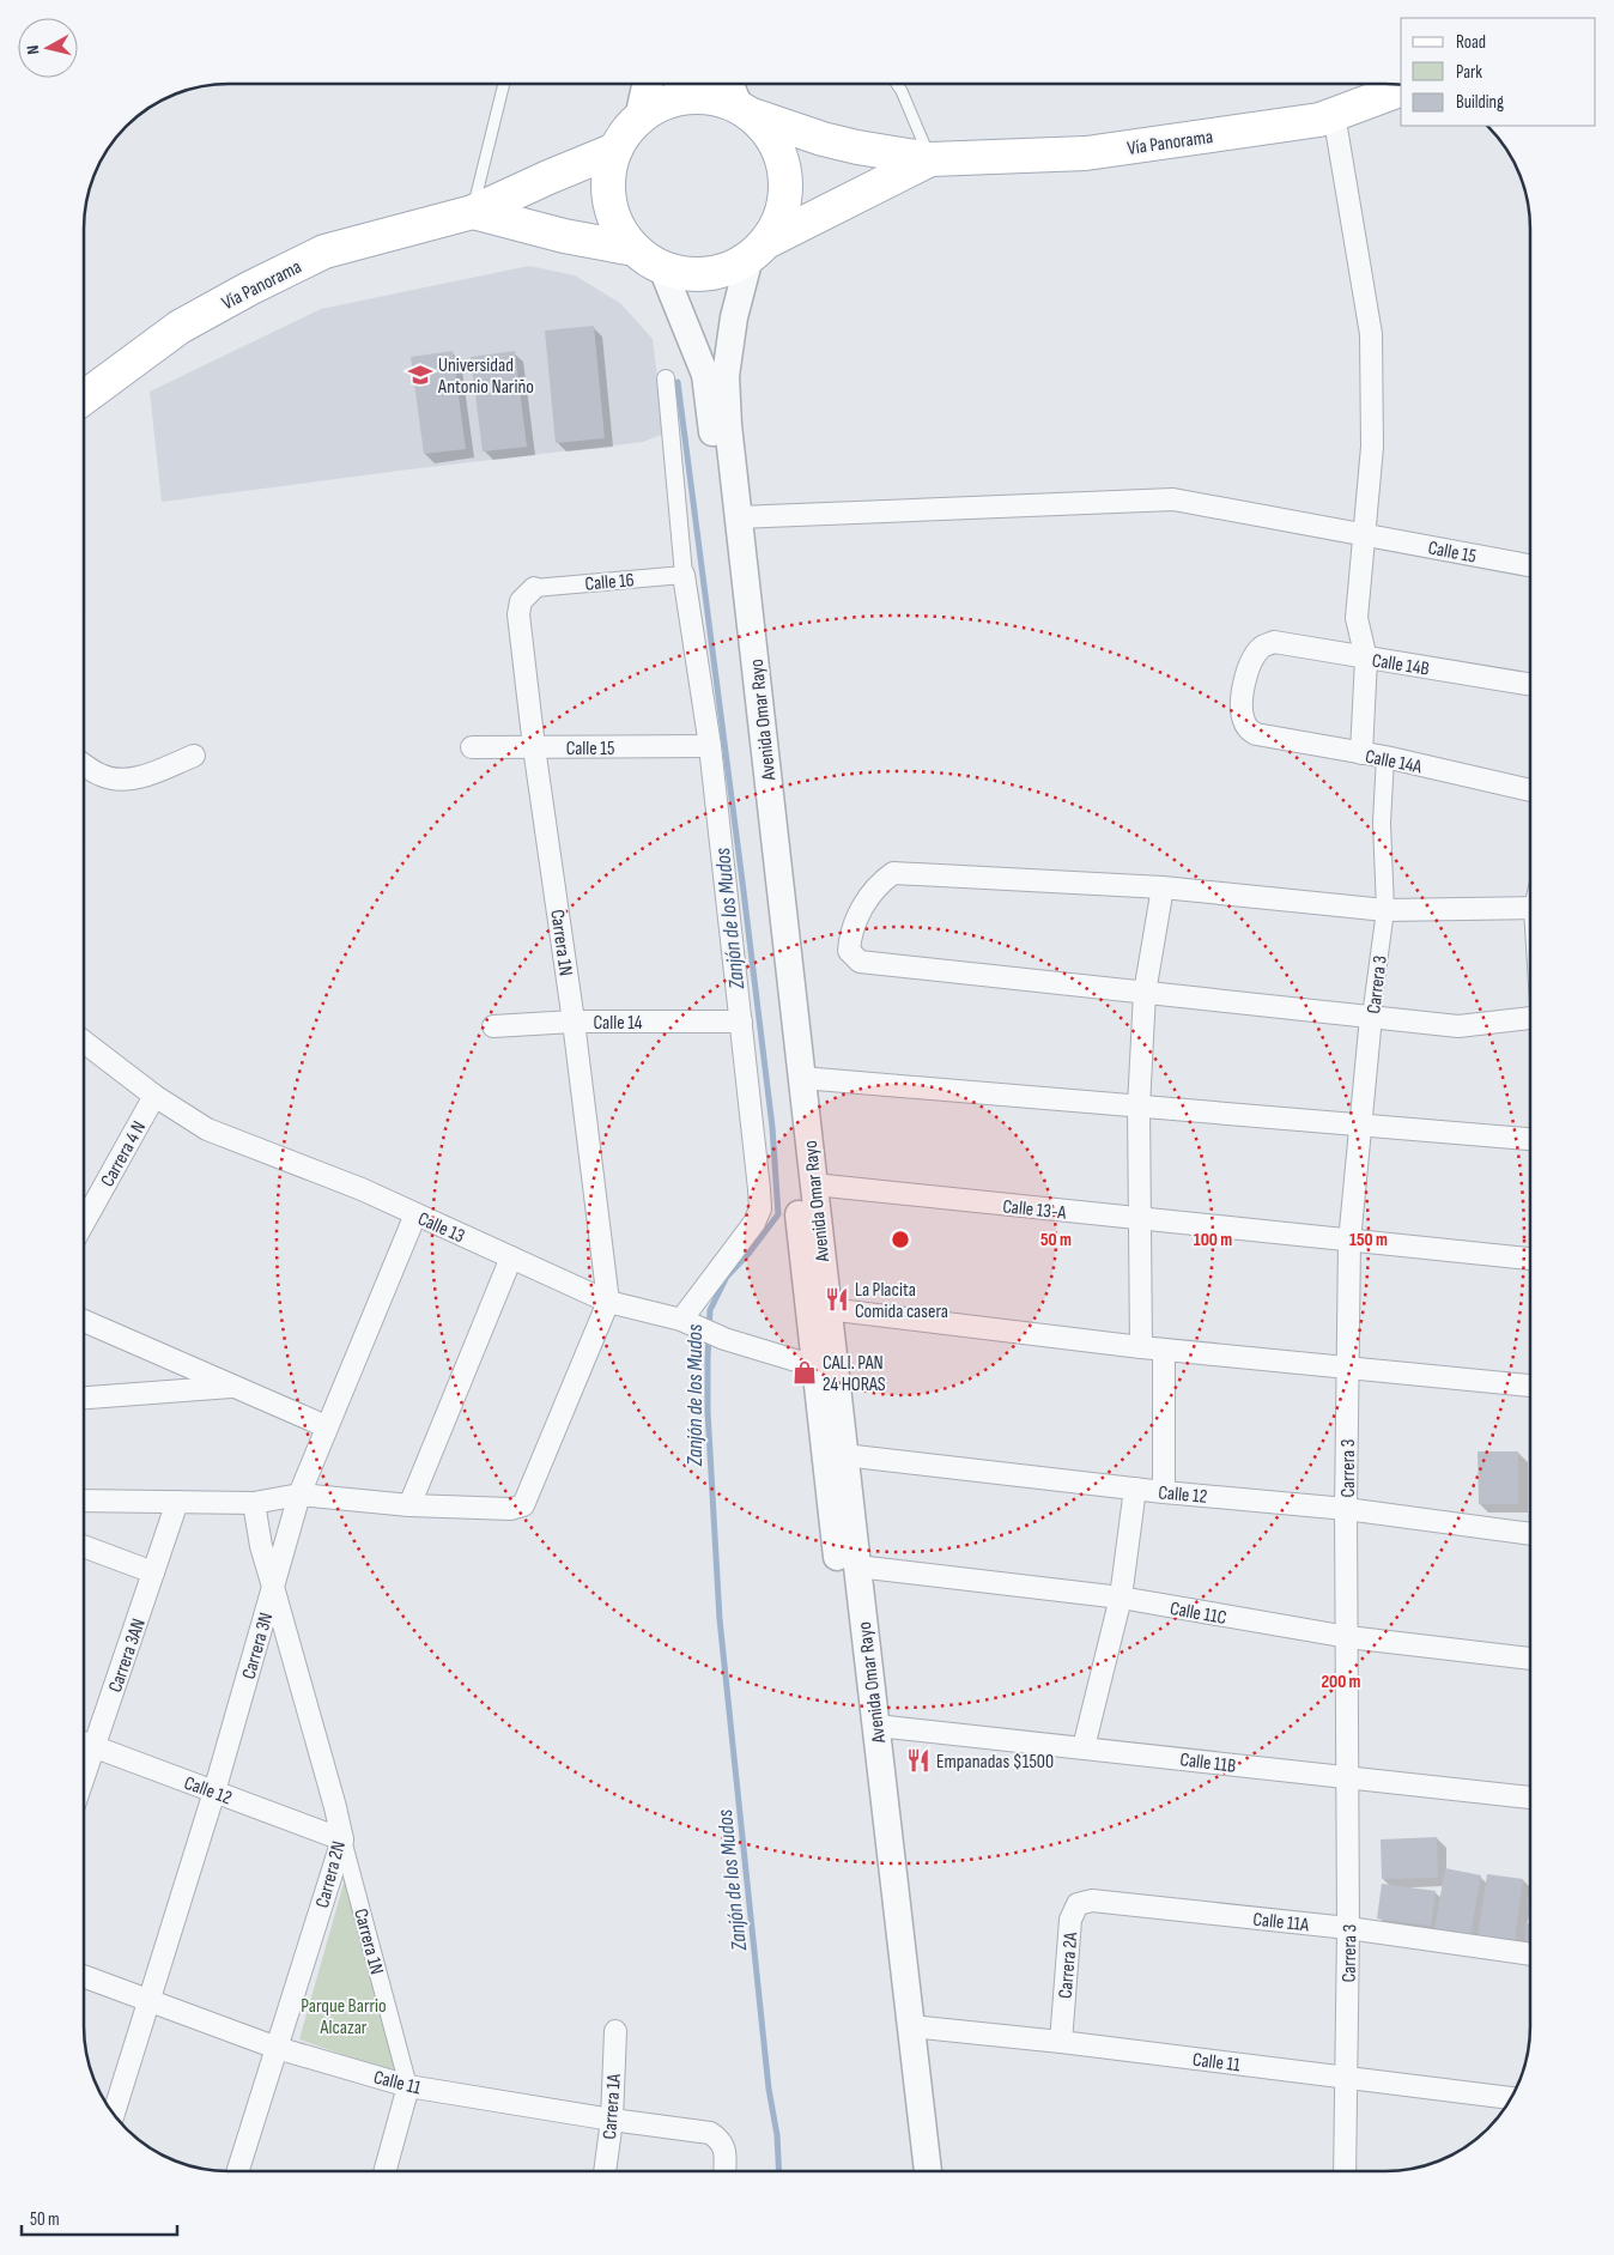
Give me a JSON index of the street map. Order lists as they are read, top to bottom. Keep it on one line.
{"streets":{"main road":["Vía Panorama"],"street":["Calle 15","Calle 16","Calle 14B","Avenida Omar Rayo","Calle 14A","Carrera 1N","Carrera 3","Calle 14","Carrera 4 N","Calle 13-A","Calle 13","Calle 12","Calle 11C","Carrera 3N","Carrera 3AN","Calle 11B","Carrera 2N","Calle 11A","Carrera 2A","Calle 11","Carrera 1A"]},"crossings":[["Vía Panorama","Avenida Omar Rayo"],["Calle 15","Avenida Omar Rayo"],["Calle 15","Carrera 1N"],["Calle 16","Carrera 1N"],["Calle 14B","Calle 14A"],["Avenida Omar Rayo","Calle 13-A"],["Avenida Omar Rayo","Calle 13"],["Avenida Omar Rayo","Calle 12"],["Avenida Omar Rayo","Calle 11C"],["Avenida Omar Rayo","Calle 11B"],["Avenida Omar Rayo","Calle 11"],["Calle 14A","Carrera 3"],["Carrera 1N","Calle 14"],["Carrera 1N","Calle 13"],["Carrera 1N","Calle 12"],["Carrera 1N","Carrera 2N"],["Carrera 1N","Calle 11"],["Carrera 3","Calle 13-A"],["Carrera 3","Calle 12"],["Carrera 3","Calle 11C"],["Carrera 3","Calle 11B"],["Carrera 3","Calle 11A"],["Carrera 3","Calle 11"],["Carrera 4 N","Calle 13"],["Calle 12","Carrera 3N"],["Calle 12","Carrera 3AN"],["Calle 12","Carrera 2N"],["Carrera 3N","Carrera 2N"],["Carrera 3N","Calle 11"],["Carrera 2N","Calle 11"],["Calle 11A","Carrera 2A"],["Carrera 2A","Calle 11"],["Calle 11","Carrera 1A"]],"water":["Zanjón de los Mudos"],"parks":["Parque Barrio Alcazar"],"places":{"school or university":["Universidad Antonio Nariño"],"restaurant":["La Placita Comida casera","Empanadas $1500"],"shop":["CALI. PAN 24 HORAS"]},"legend":["Road","Park","Building"],"scale_bar":"50 m","north":"left","rings":["50 m","100 m","150 m","200 m"]}
